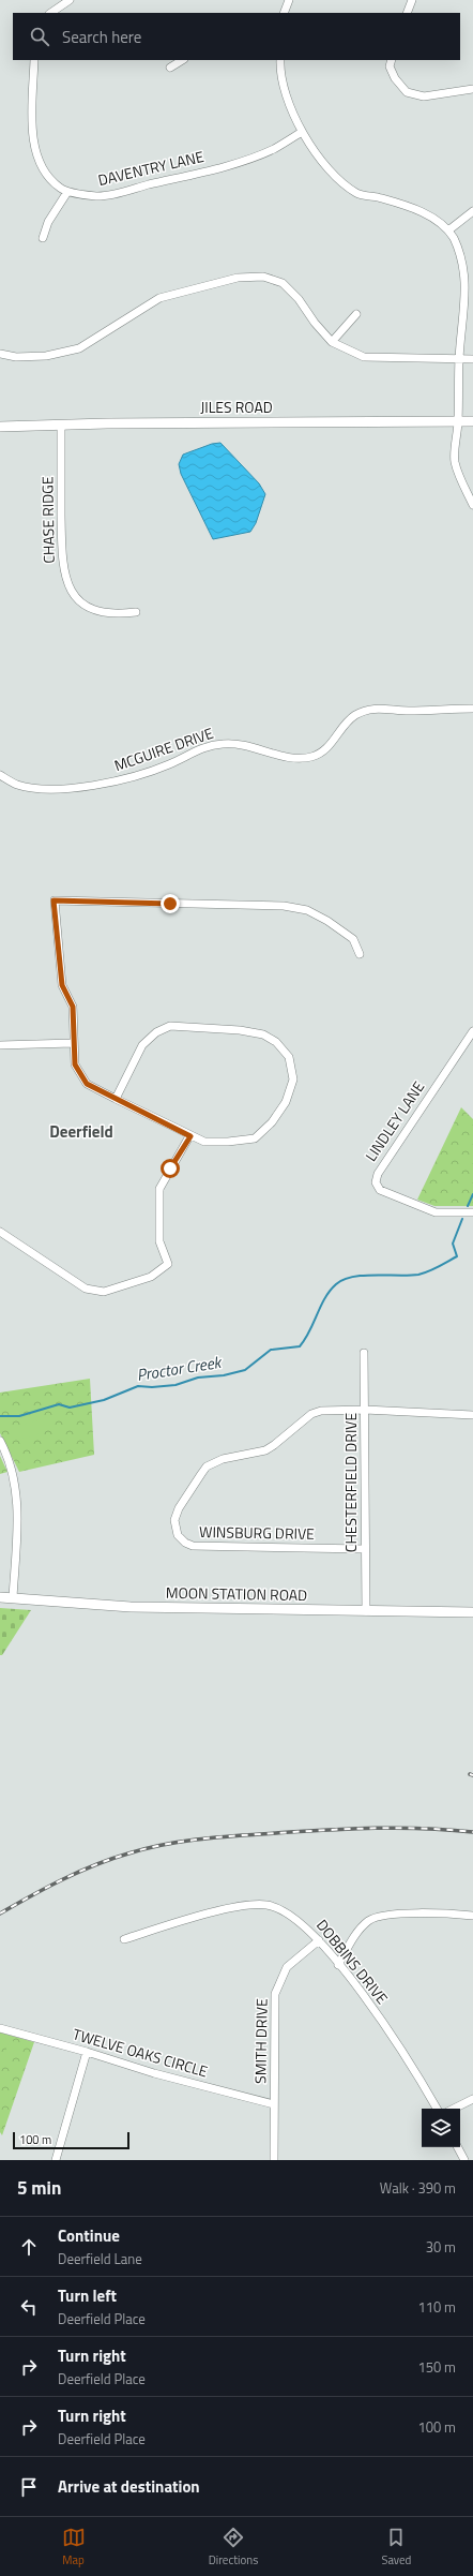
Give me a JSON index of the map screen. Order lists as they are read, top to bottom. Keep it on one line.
{"streets":{"street":["DAVENTRY LANE","JILES ROAD","CHASE RIDGE","MCGUIRE DRIVE","LINDLEY LANE","CHESTERFIELD DRIVE","WINSBURG DRIVE","MOON STATION ROAD","DOBBINS DRIVE","SMITH DRIVE","TWELVE OAKS CIRCLE"]},"crossings":[["JILES ROAD","CHASE RIDGE"],["CHESTERFIELD DRIVE","WINSBURG DRIVE"],["CHESTERFIELD DRIVE","MOON STATION ROAD"],["DOBBINS DRIVE","SMITH DRIVE"],["SMITH DRIVE","TWELVE OAKS CIRCLE"]],"districts":["Deerfield"],"water":["Proctor Creek"],"scale_bar":"100 m","page":{"search":"Search here","scale":"100 m","heading":["5 min","Walk · 390 m"],"list":[["Continue","Deerfield Lane","30 m"],["Turn left","Deerfield Place","110 m"],["Turn right","Deerfield Place","150 m"],["Turn right","Deerfield Place","100 m"],"Arrive at destination"],"nav":["Map","Directions","Saved"]}}
